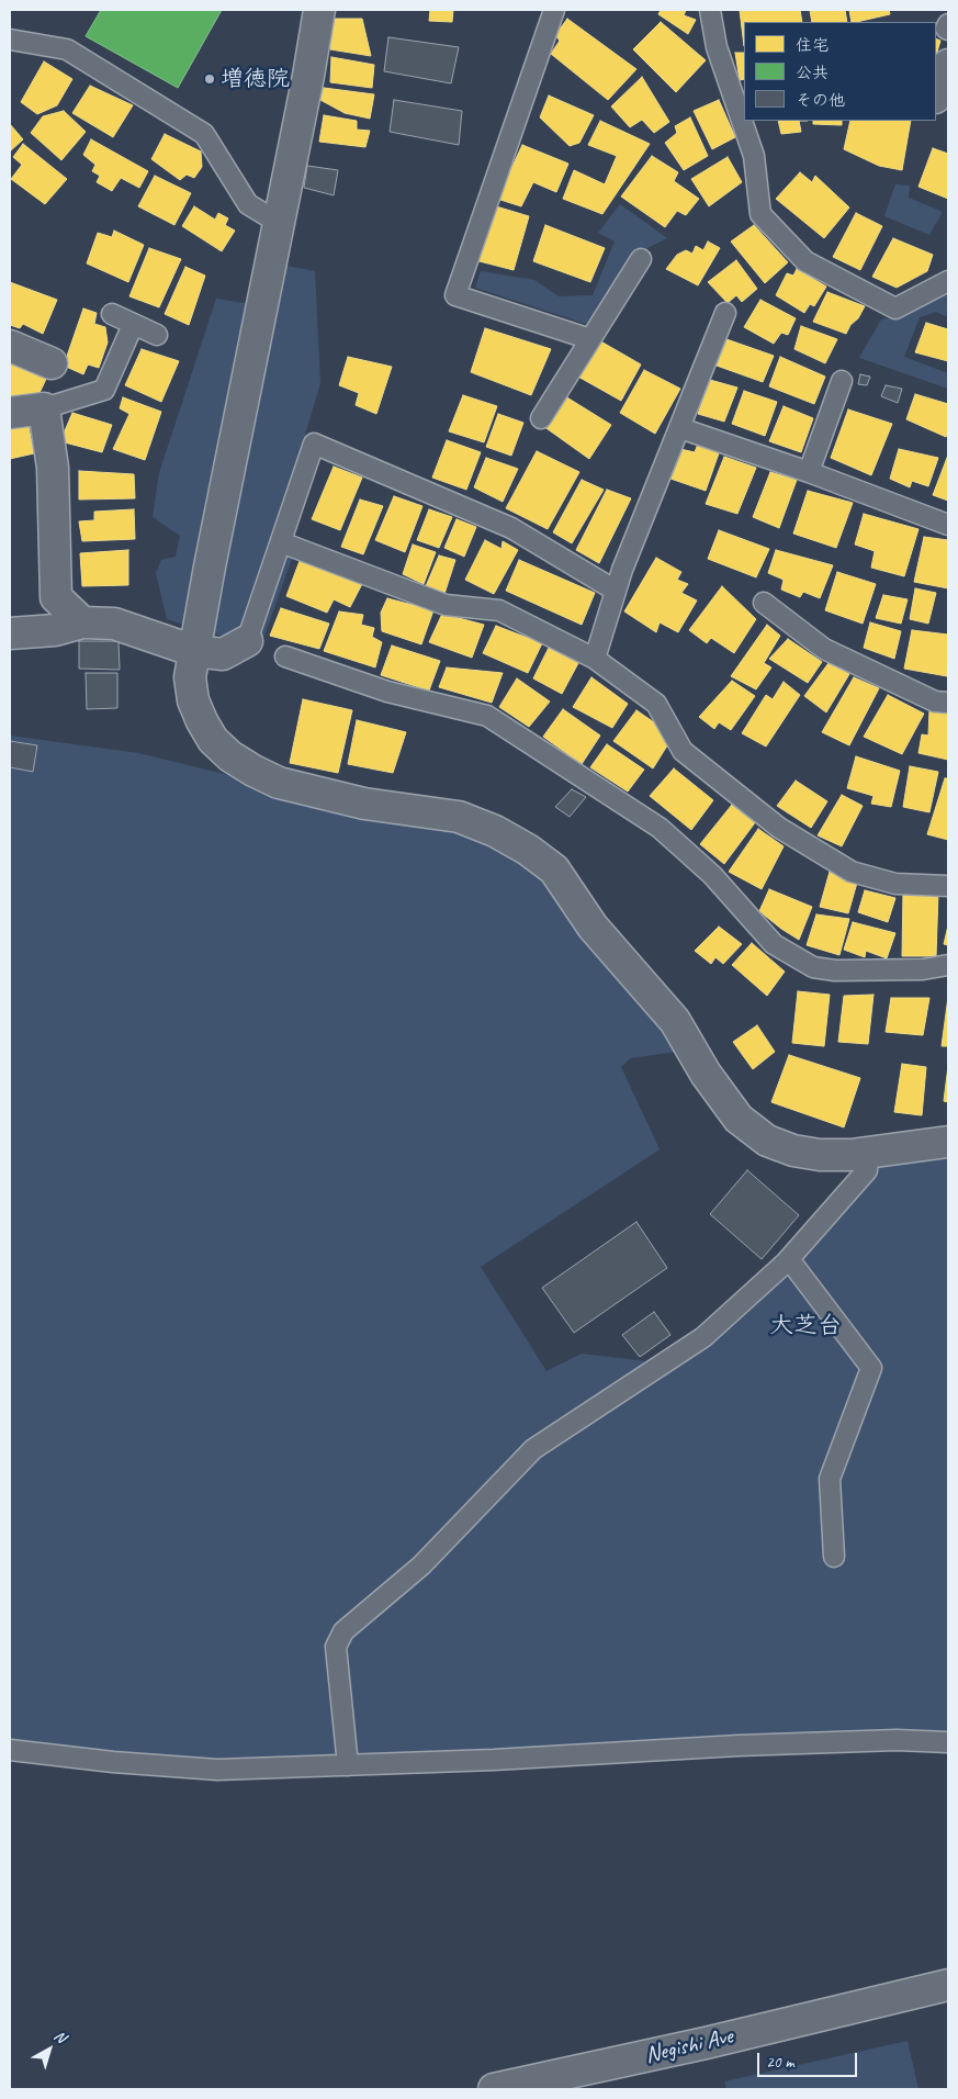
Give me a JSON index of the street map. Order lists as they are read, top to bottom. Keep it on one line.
{"streets":{"street":["Negishi Ave"]},"districts":["大芝台"],"places":["増徳院"],"legend":["住宅","公共","その他"],"scale_bar":"20 m","north":"top right"}
